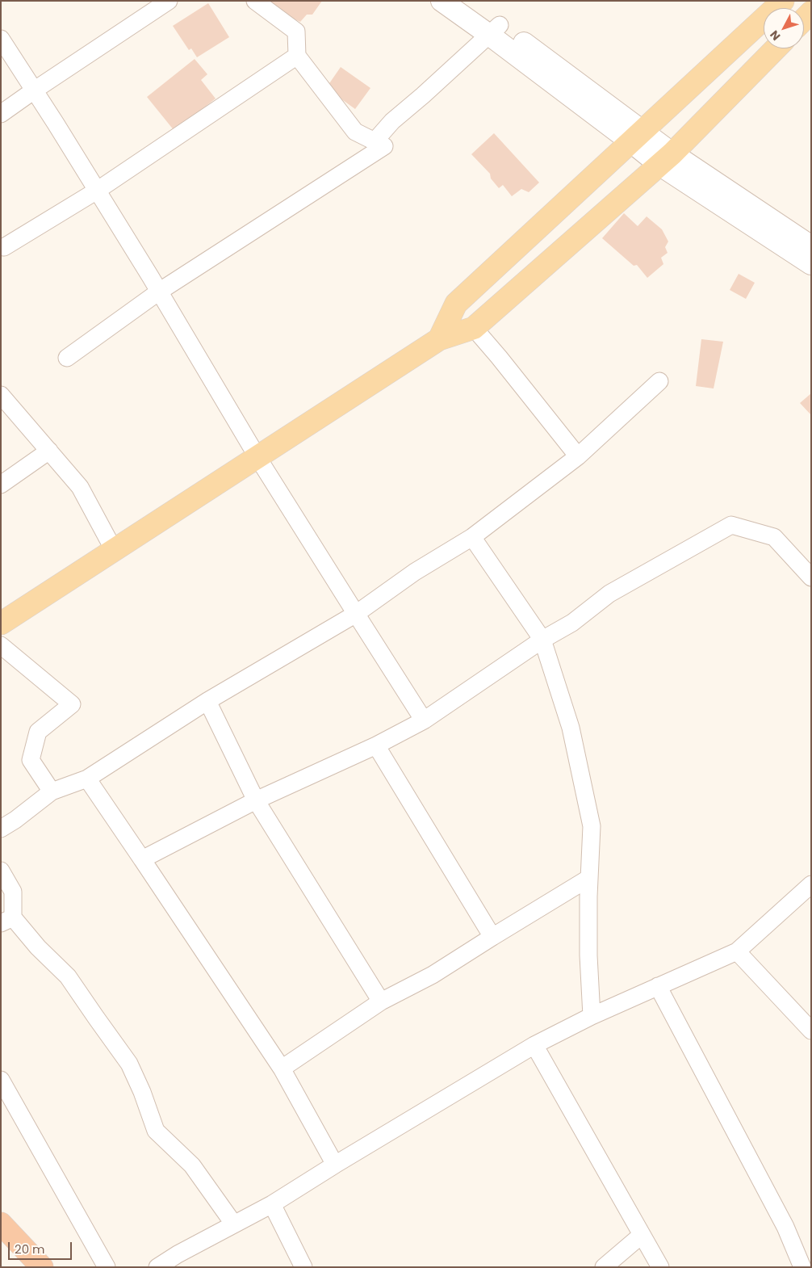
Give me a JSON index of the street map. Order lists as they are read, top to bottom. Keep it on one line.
{"scale_bar":"20 m","north":"bottom left"}
